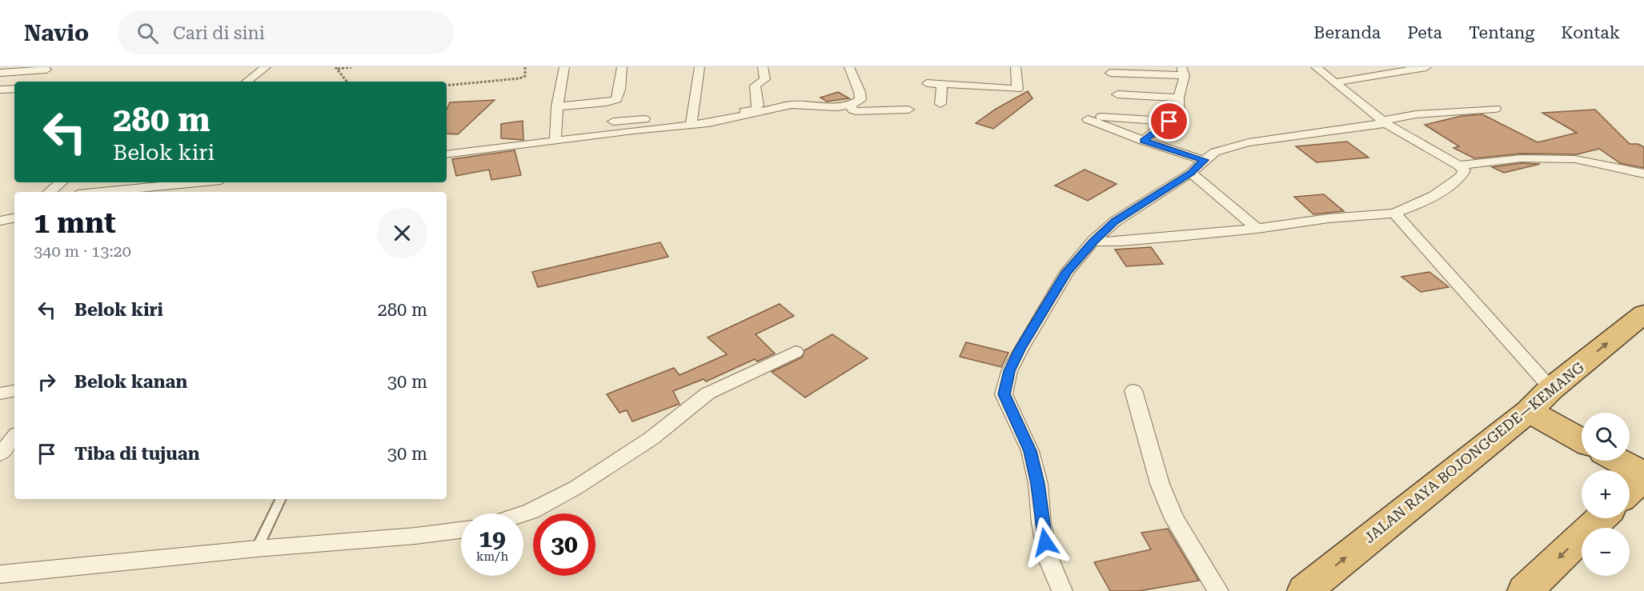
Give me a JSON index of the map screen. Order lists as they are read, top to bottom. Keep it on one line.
{"streets":{"highway":["JALAN RAYA BOJONGGEDE—KEMANG"]},"page":{"header":"Navio","search":"Cari di sini","nav":["Beranda","Peta","Tentang","Kontak"],"turn":["280 m","Belok kiri"],"heading":["1 mnt","340 m · 13:20"],"list":[{"name":"Belok kiri","value":"280 m"},{"name":"Belok kanan","value":"30 m"},{"name":"Tiba di tujuan","value":"30 m"}],"map_buttons":["+","−"],"speed":"19 km/h","limit":"30"}}
